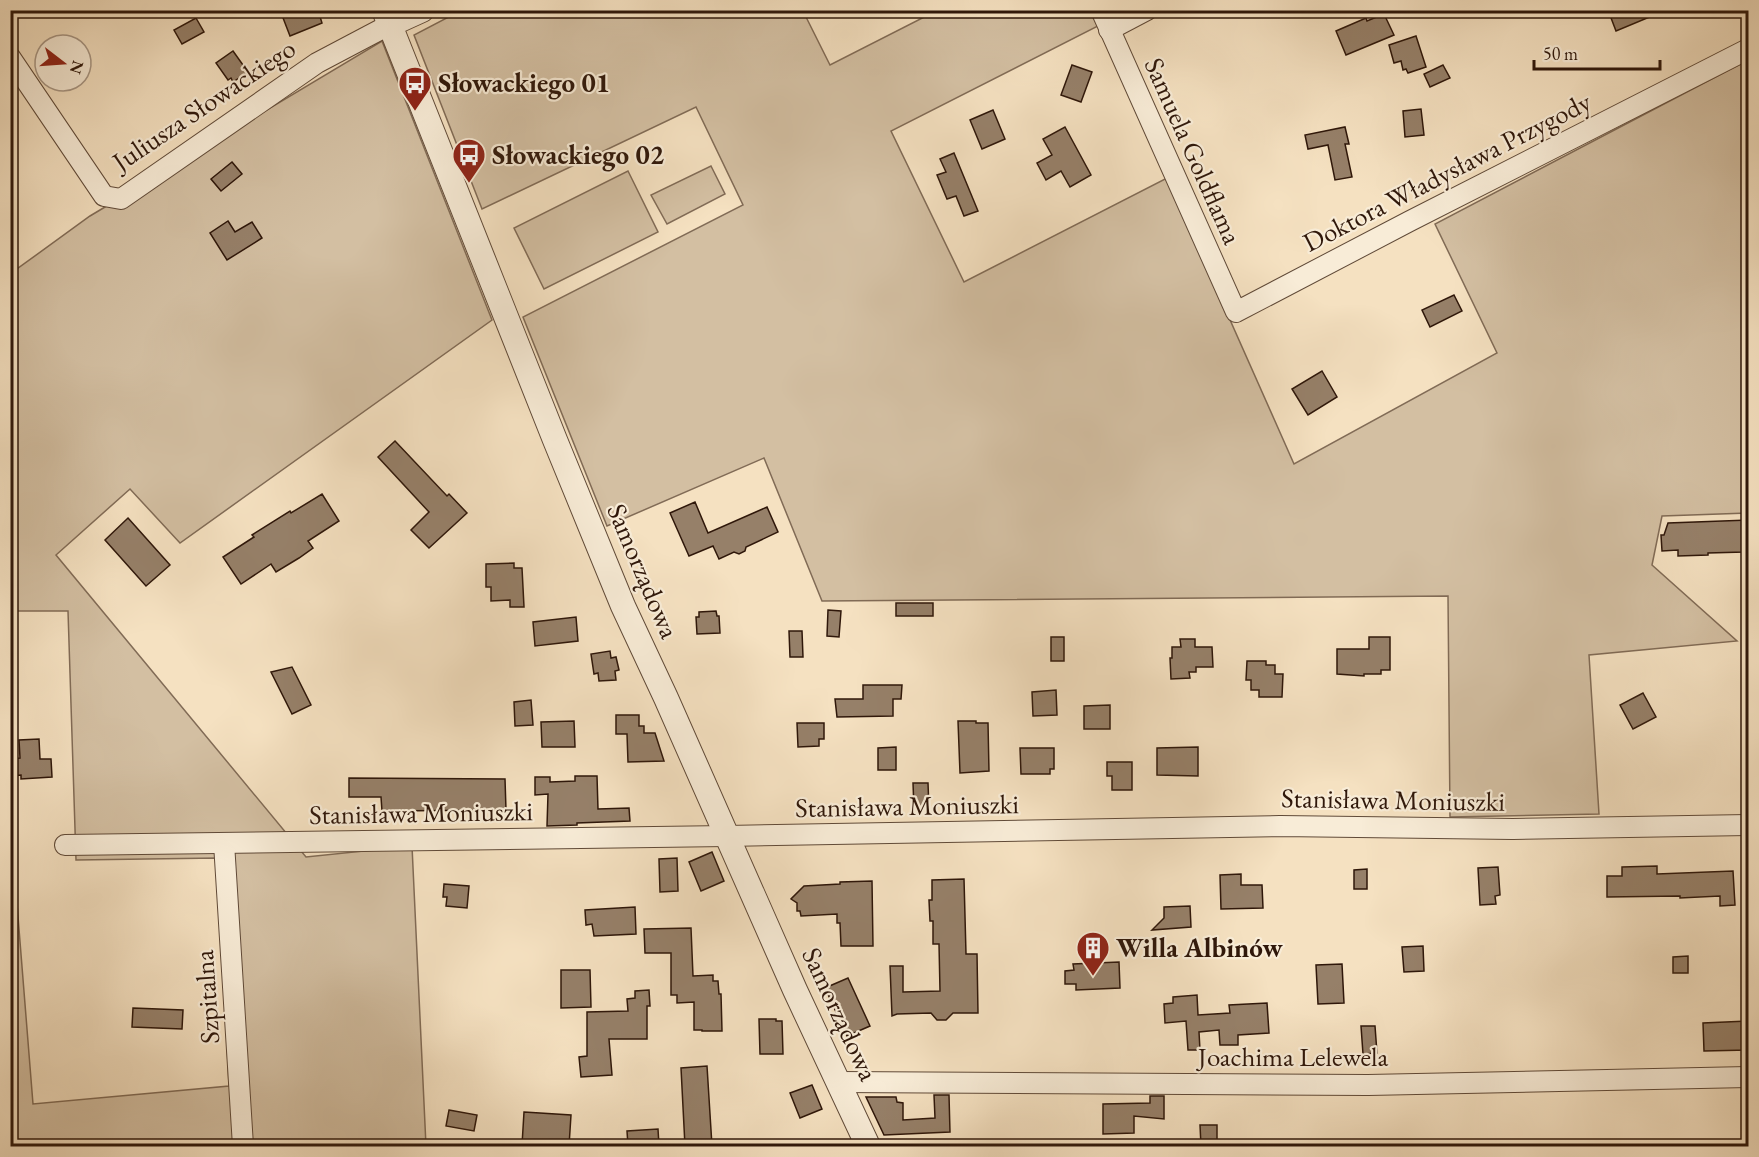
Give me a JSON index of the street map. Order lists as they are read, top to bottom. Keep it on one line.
{"streets":{"street":["Juliusza Słowackiego","Samuela Goldflama","Doktora Władysława Przygody","Samorządowa","Stanisława Moniuszki","Szpitalna","Joachima Lelewela"]},"crossings":[["Juliusza Słowackiego","Samorządowa"],["Samuela Goldflama","Doktora Władysława Przygody"],["Samorządowa","Stanisława Moniuszki"],["Samorządowa","Joachima Lelewela"],["Stanisława Moniuszki","Szpitalna"]],"places":{"bus stop":["Słowackiego 01","Słowackiego 02"],"building":["Willa Albinów"]},"scale_bar":"50 m","north":"right"}
